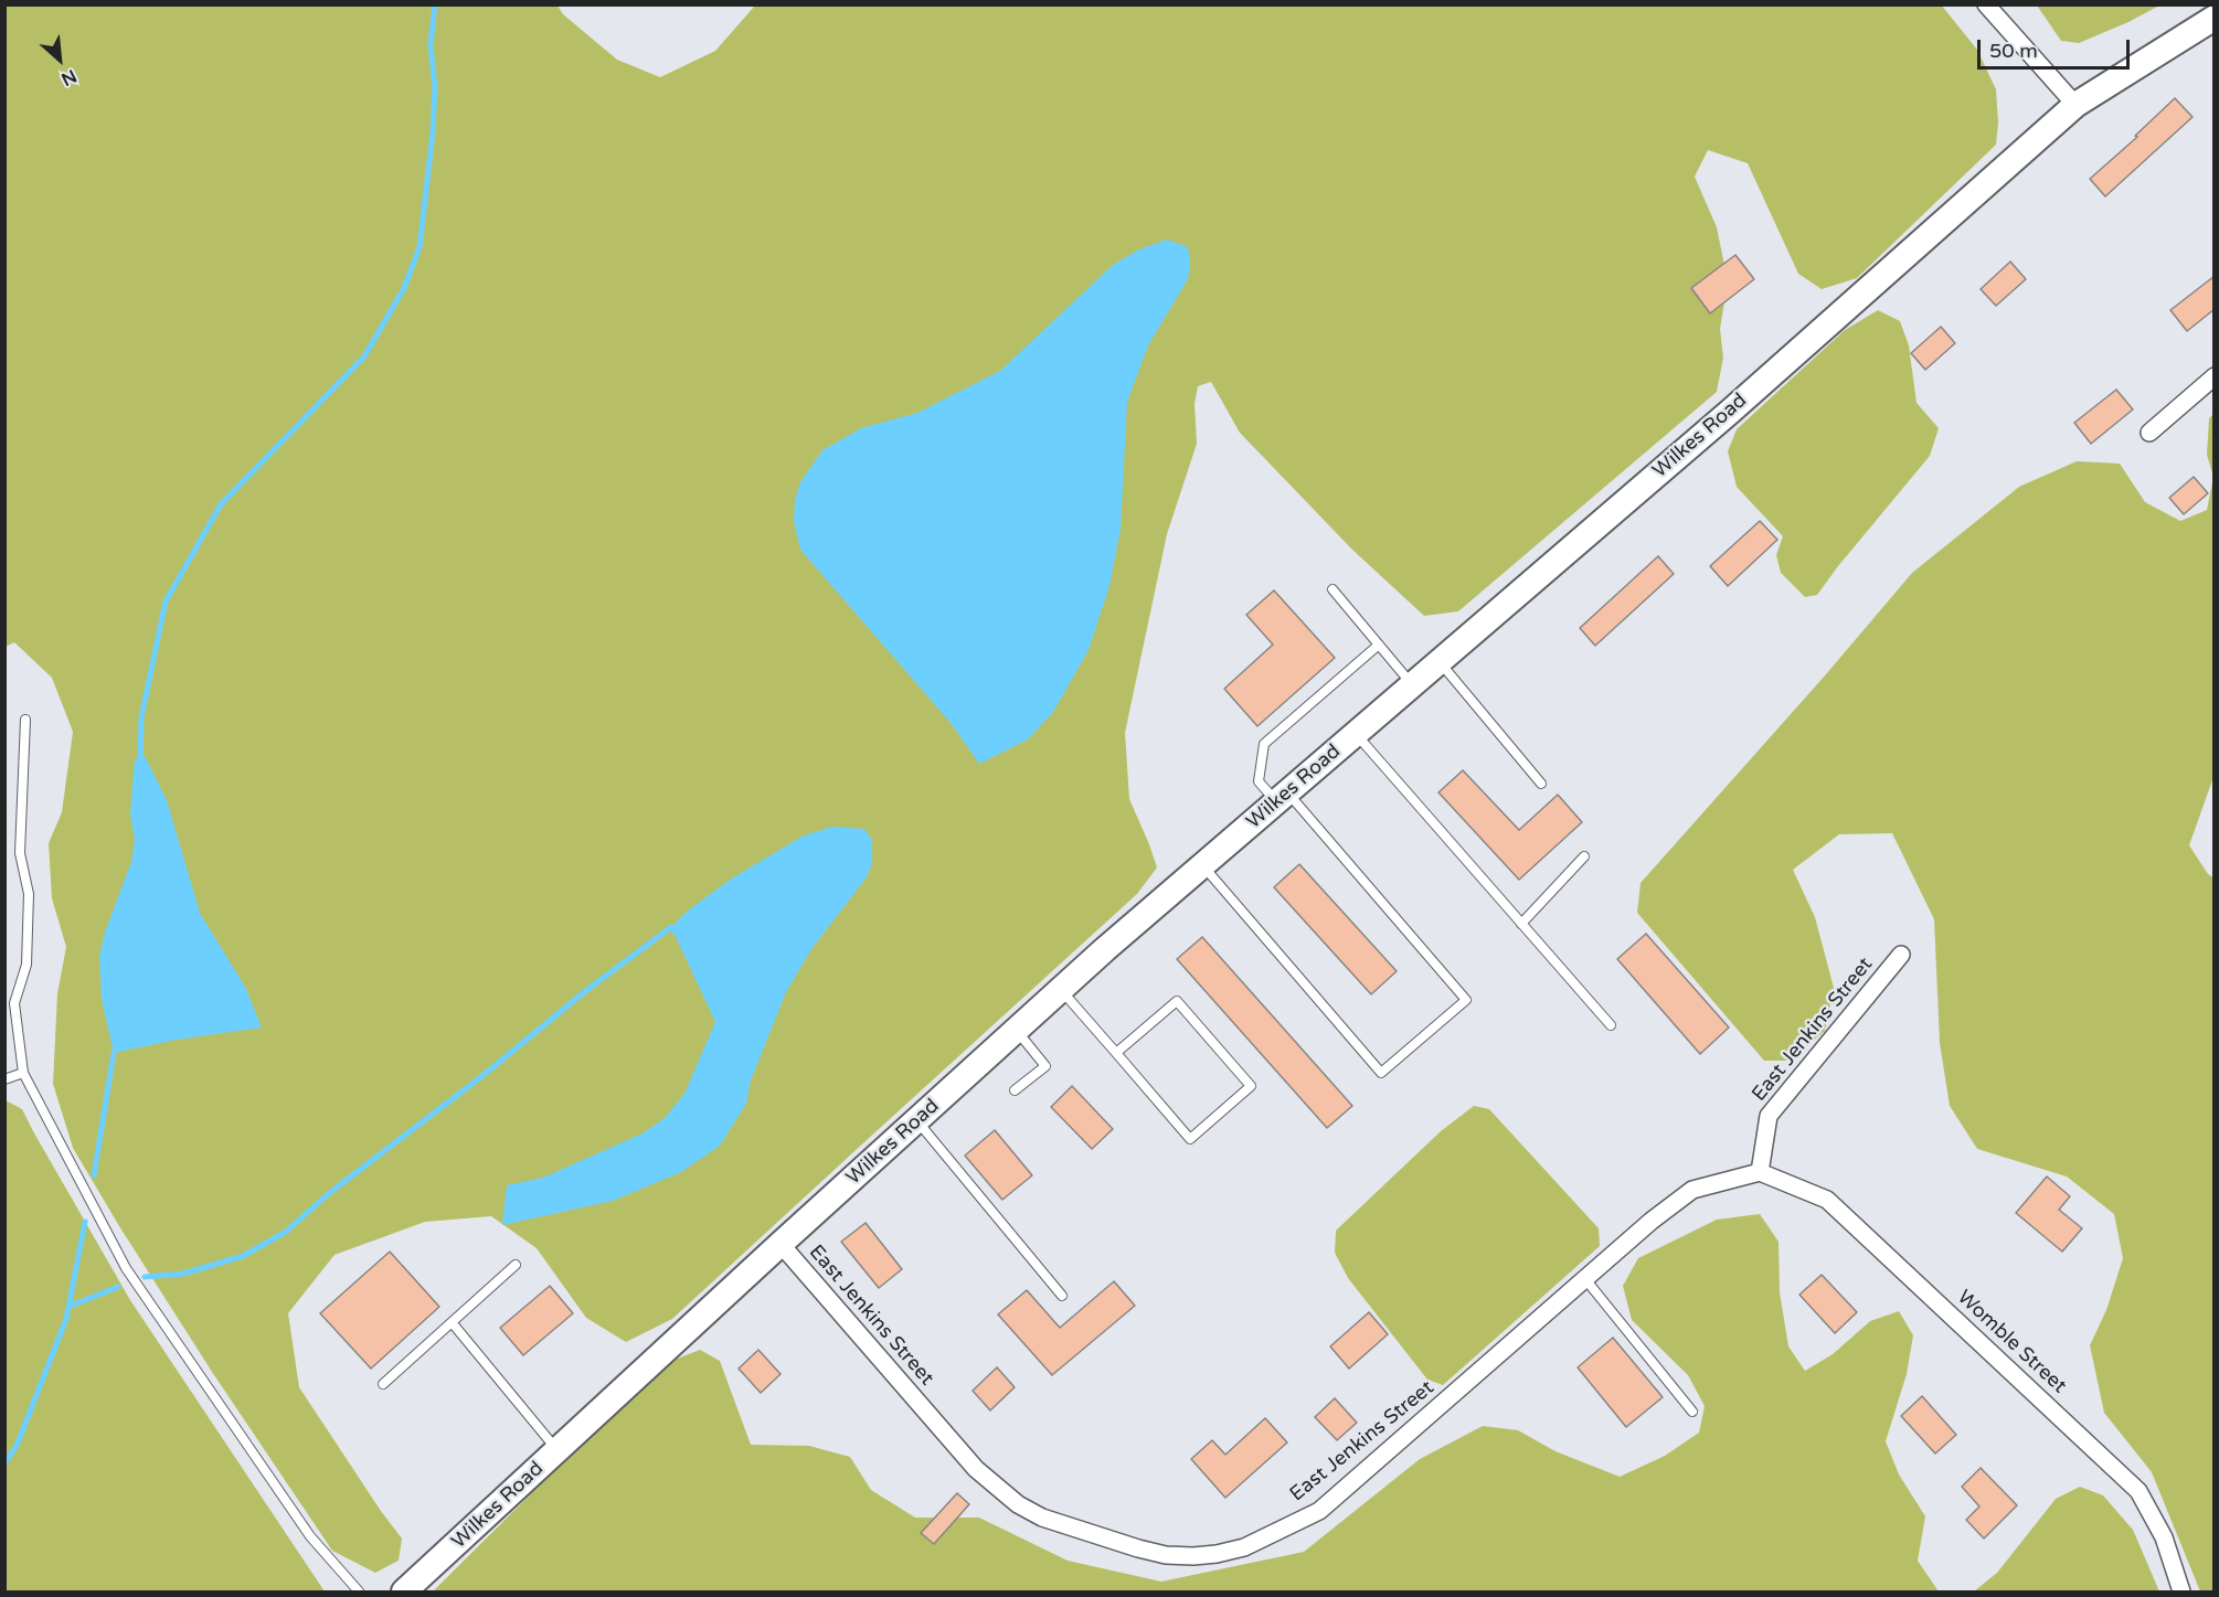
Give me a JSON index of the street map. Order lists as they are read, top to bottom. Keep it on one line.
{"streets":{"street":["Wilkes Road","East Jenkins Street","Womble Street"]},"crossings":[["Wilkes Road","East Jenkins Street"],["East Jenkins Street","Womble Street"]],"scale_bar":"50 m","north":"bottom right"}
